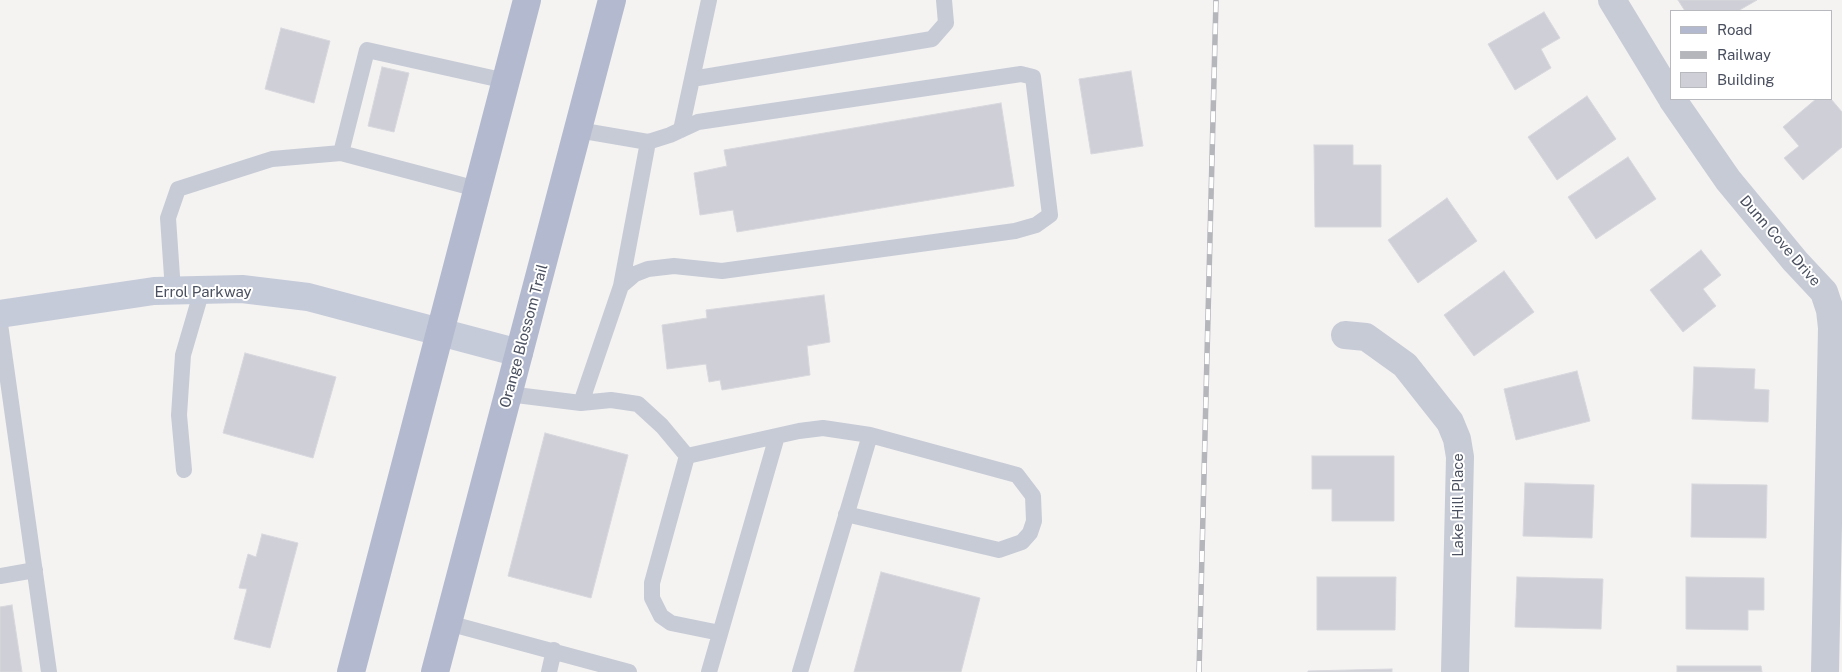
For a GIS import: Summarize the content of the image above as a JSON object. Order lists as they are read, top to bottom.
{
  "streets": {
    "main road": ["Orange Blossom Trail"],
    "street": ["Dunn Cove Drive", "Errol Parkway", "Lake Hill Place"]
  },
  "crossings": [
    ["Errol Parkway", "Orange Blossom Trail"]
  ],
  "legend": ["Road", "Railway", "Building"]
}
